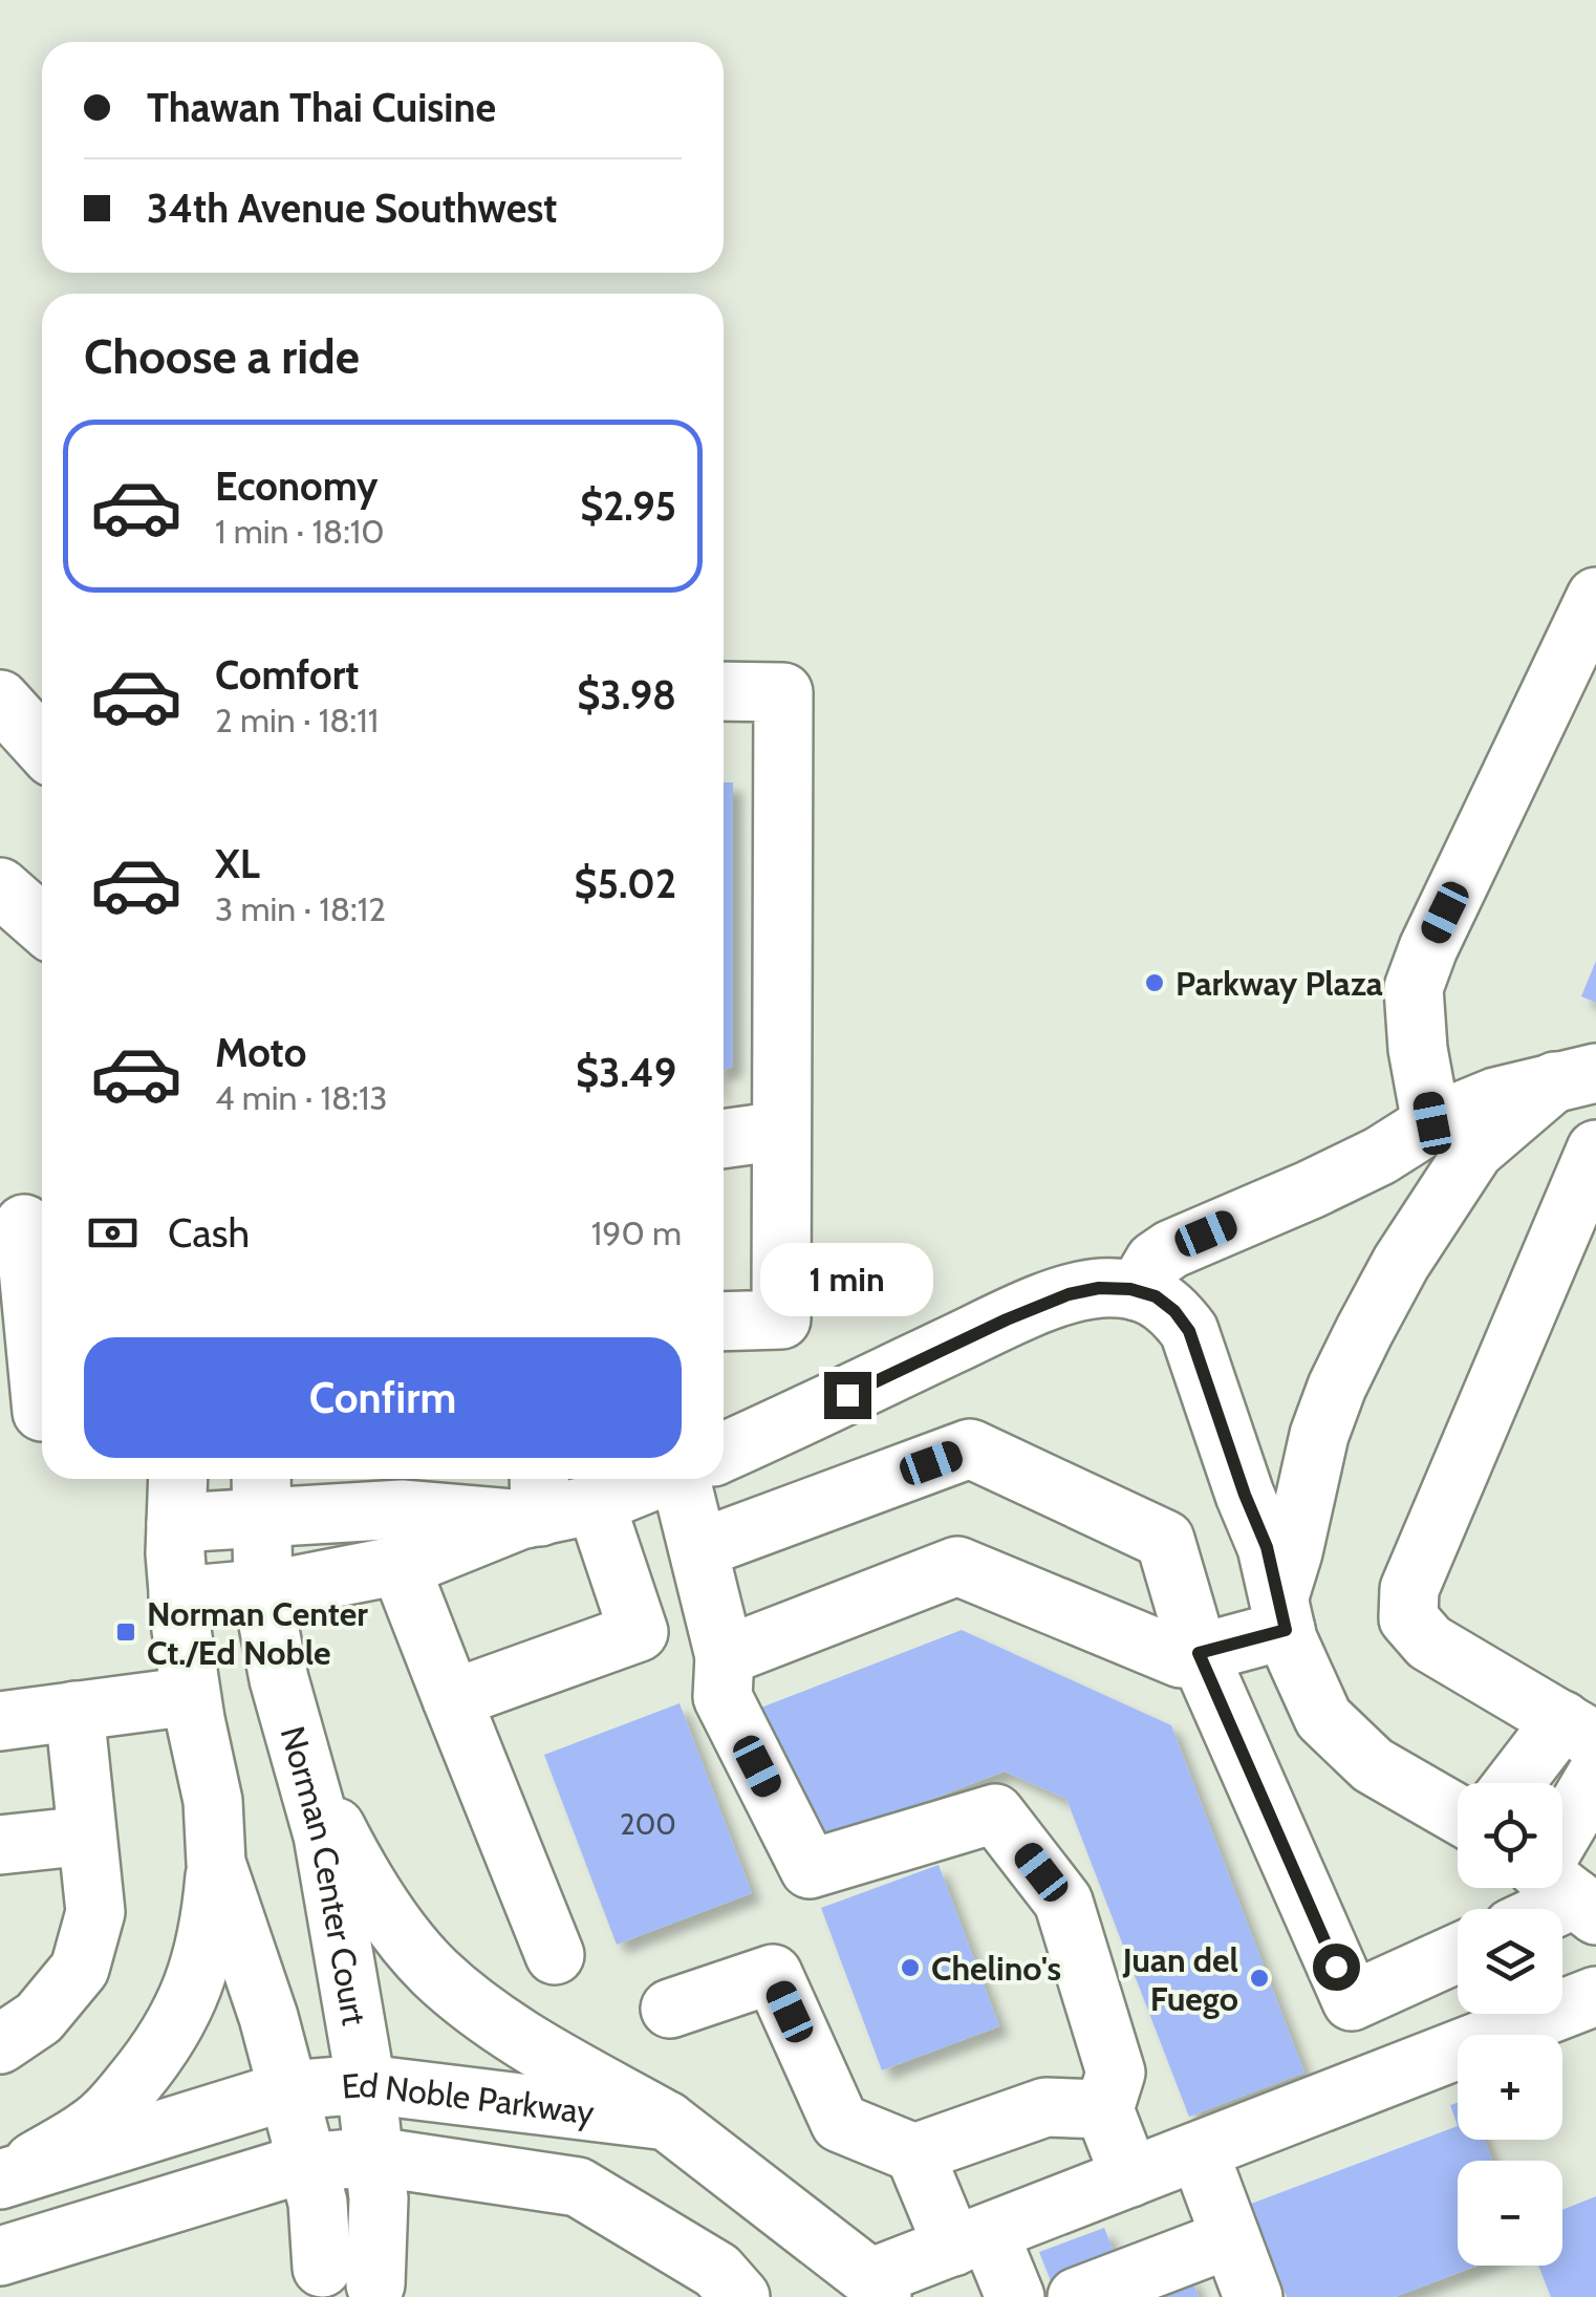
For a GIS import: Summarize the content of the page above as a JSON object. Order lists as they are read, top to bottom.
{
  "streets": {
    "street": ["Norman Center Court", "Ed Noble Parkway"]
  },
  "crossings": [
    ["Norman Center Court", "Ed Noble Parkway"]
  ],
  "places": {
    "other": ["Parkway Plaza", "Chelino's", "Juan del Fuego"],
    "transit": ["Norman Center Ct./Ed Noble"]
  },
  "house_numbers": ["200"],
  "page": {
    "banner": ["Thawan Thai Cuisine", "34th Avenue Southwest"],
    "heading": "Choose a ride",
    "list": [
      {
        "name": "Economy",
        "note": "1 min · 18:10",
        "value": "$2.95"
      },
      {
        "name": "Comfort",
        "note": "2 min · 18:11",
        "value": "$3.98"
      },
      {
        "name": "XL",
        "note": "3 min · 18:12",
        "value": "$5.02"
      },
      {
        "name": "Moto",
        "note": "4 min · 18:13",
        "value": "$3.49"
      }
    ],
    "pay": ["Cash", "190 m"],
    "bubble": "1 min",
    "buttons": "Confirm",
    "map_buttons": ["+", "−"]
  }
}
